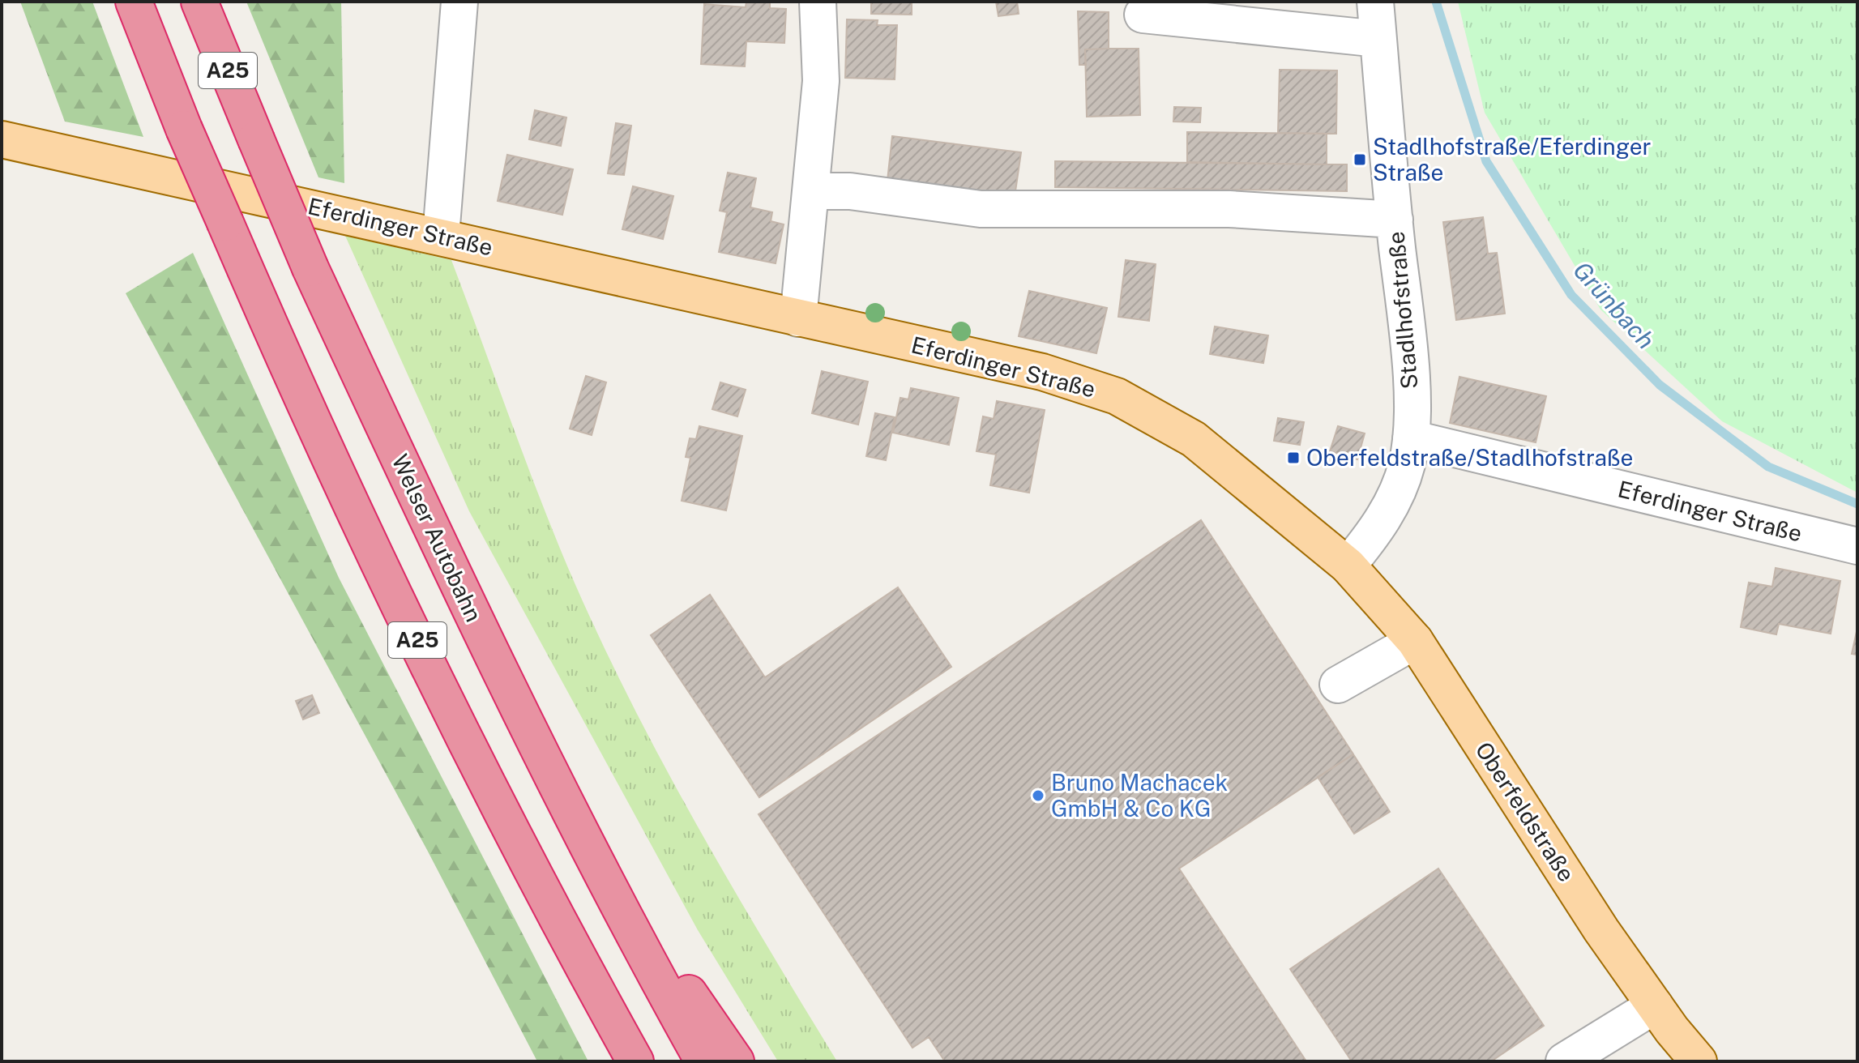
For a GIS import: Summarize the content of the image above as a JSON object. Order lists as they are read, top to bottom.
{
  "streets": {
    "highway": ["A25", "Welser Autobahn"],
    "main road": ["Eferdinger Straße", "Oberfeldstraße"],
    "street": ["Stadlhofstraße"]
  },
  "crossings": [
    ["Eferdinger Straße", "Stadlhofstraße"],
    ["Eferdinger Straße", "Oberfeldstraße"],
    ["Stadlhofstraße", "Oberfeldstraße"]
  ],
  "water": ["Grünbach"],
  "places": {
    "transit": ["Stadlhofstraße/Eferdinger Straße", "Oberfeldstraße/Stadlhofstraße"],
    "other": ["Bruno Machacek GmbH & Co KG"]
  }
}
